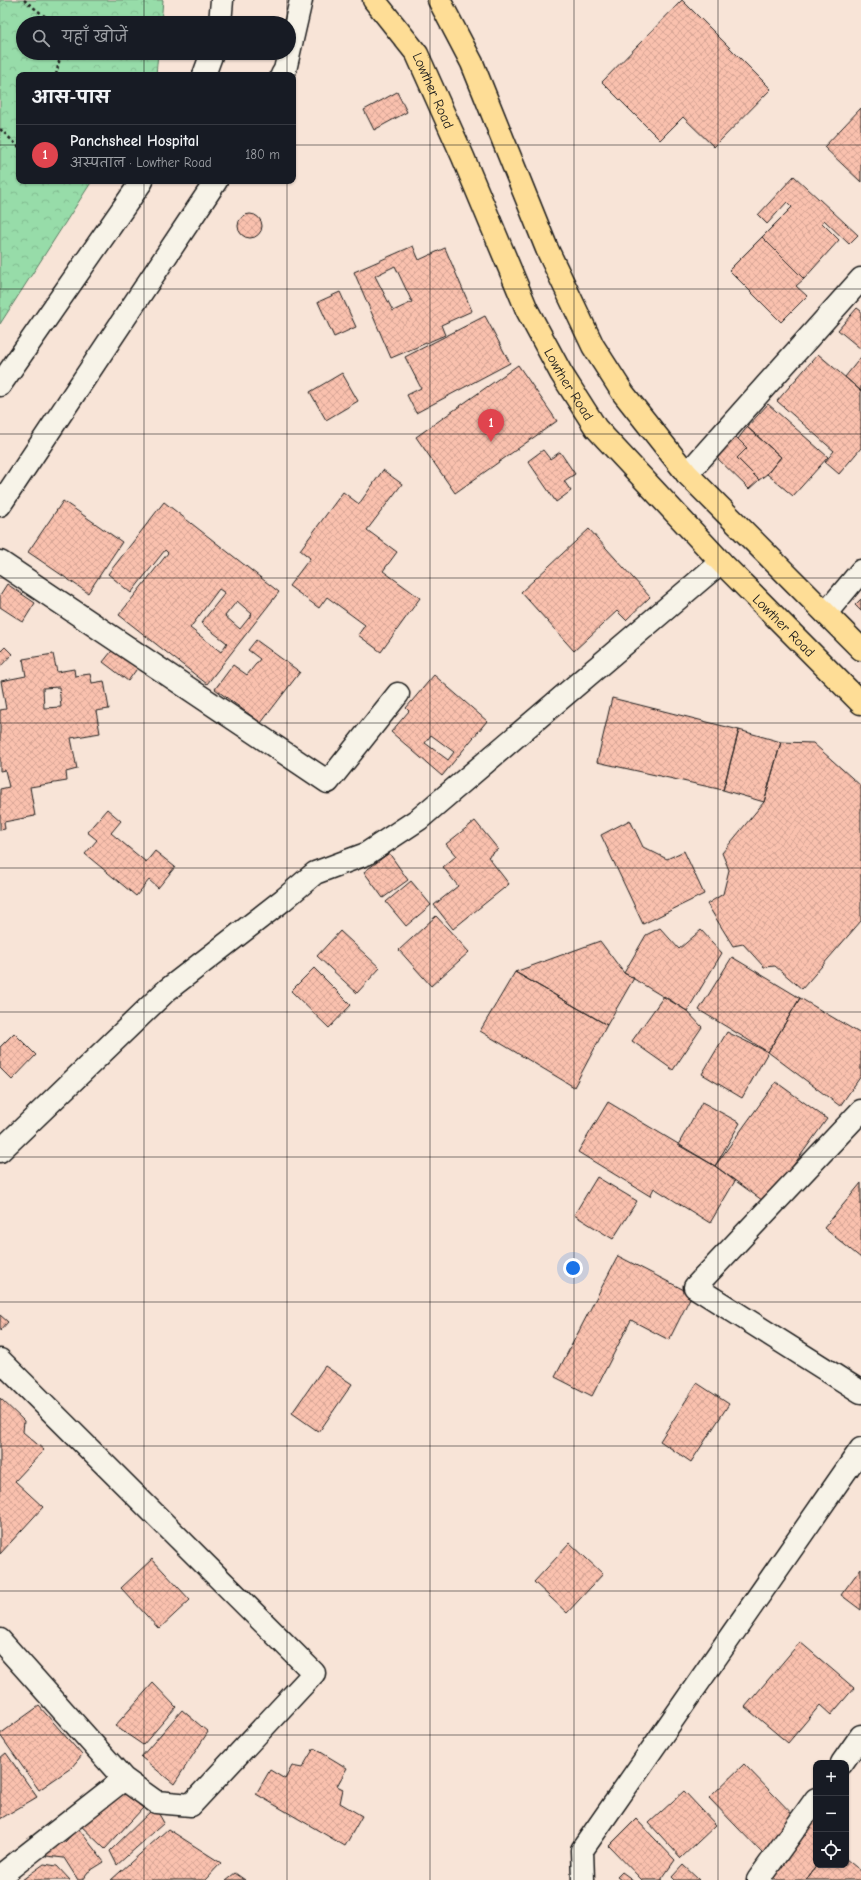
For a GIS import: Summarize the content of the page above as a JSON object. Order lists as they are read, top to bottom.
{
  "streets": {
    "main road": ["Lowther Road"]
  },
  "page": {
    "search": "यहाँ खोजें",
    "heading": "आस-पास",
    "list": [
      {
        "mark": "1",
        "name": "Panchsheel Hospital",
        "note": "अस्पताल · Lowther Road",
        "value": "180 m"
      }
    ],
    "pins": "1",
    "map_buttons": ["+", "−"]
  }
}
